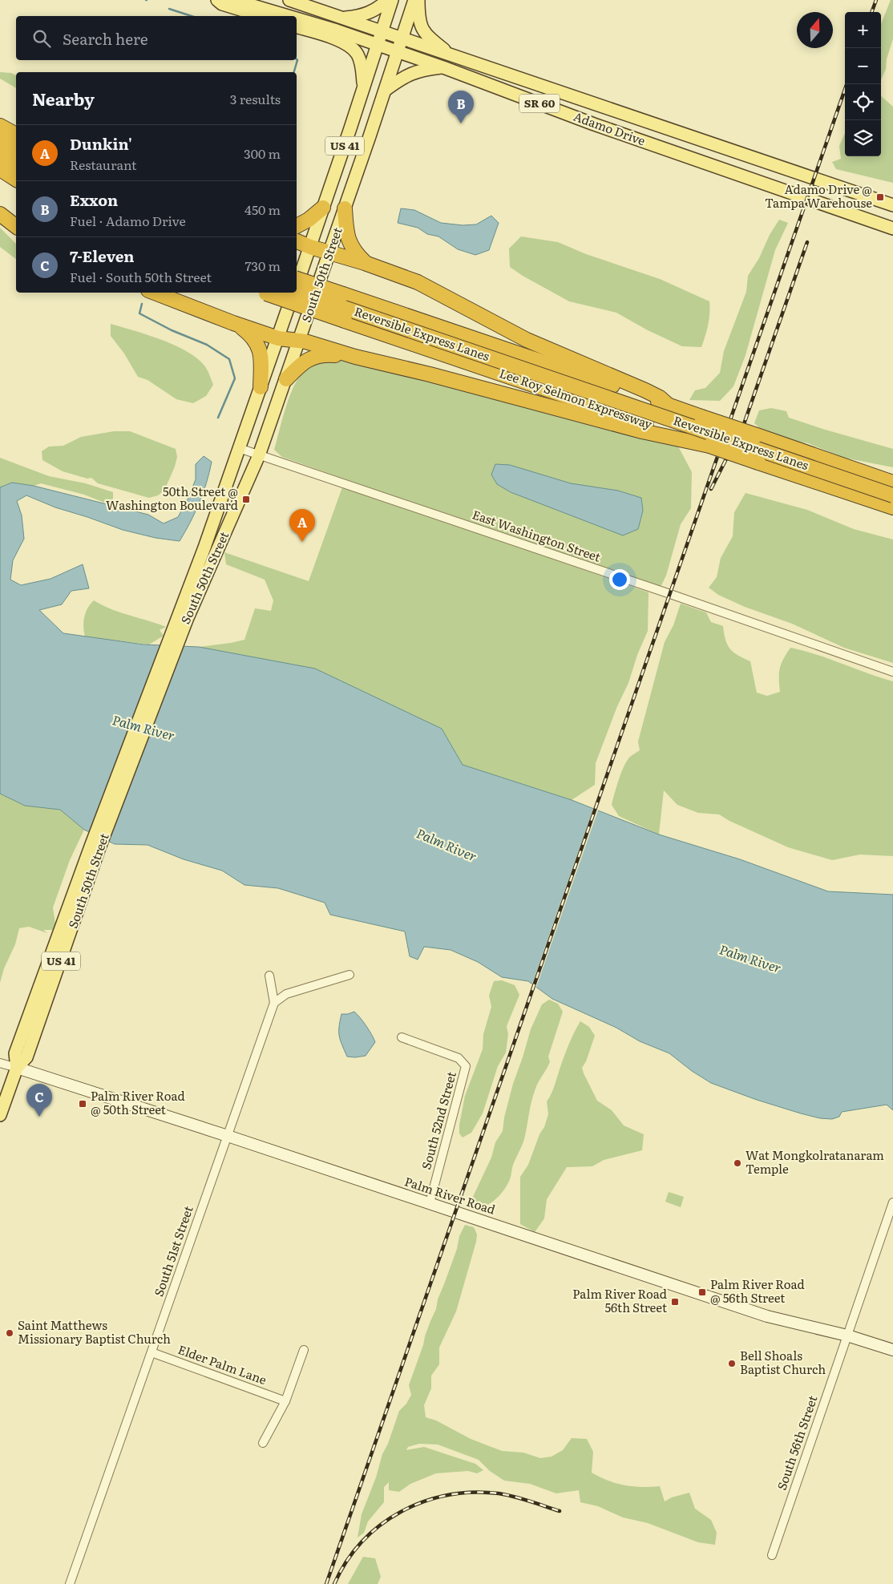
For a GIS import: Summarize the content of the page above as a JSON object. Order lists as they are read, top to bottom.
{
  "streets": {
    "highway": ["Reversible Express Lanes", "Lee Roy Selmon Expressway"],
    "main road": [
      "SR 60",
      "Adamo Drive",
      "US 41",
      "South 50th Street"
    ],
    "street": [
      "East Washington Street",
      "South 52nd Street",
      "Palm River Road",
      "South 51st Street",
      "Elder Palm Lane",
      "South 56th Street"
    ]
  },
  "crossings": [
    ["Adamo Drive", "US 41"],
    ["Adamo Drive", "South 50th Street"],
    ["US 41", "South 50th Street"],
    ["South 50th Street", "East Washington Street"],
    ["South 50th Street", "Palm River Road"],
    ["South 52nd Street", "Palm River Road"],
    ["Palm River Road", "South 51st Street"],
    ["Palm River Road", "South 56th Street"],
    ["South 51st Street", "Elder Palm Lane"]
  ],
  "water": ["Palm River"],
  "places": {
    "transit": [
      "Adamo Drive @ Tampa Warehouse",
      "50th Street @ Washington Boulevard",
      "Palm River Road @ 50th Street",
      "Palm River Road @ 56th Street",
      "Palm River Road 56th Street"
    ],
    "other": ["Wat Mongkolratanaram Temple", "Saint Matthews Missionary Baptist Church", "Bell Shoals Baptist Church"]
  },
  "north": "top",
  "page": {
    "map_buttons": ["+", "−"],
    "search": "Search here",
    "heading": ["Nearby", "3 results"],
    "pins": ["B", "A", "C"],
    "list": [
      {
        "mark": "A",
        "name": "Dunkin'",
        "note": "Restaurant",
        "value": "300 m"
      },
      {
        "mark": "B",
        "name": "Exxon",
        "note": "Fuel · Adamo Drive",
        "value": "450 m"
      },
      {
        "mark": "C",
        "name": "7-Eleven",
        "note": "Fuel · South 50th Street",
        "value": "730 m"
      }
    ]
  }
}
